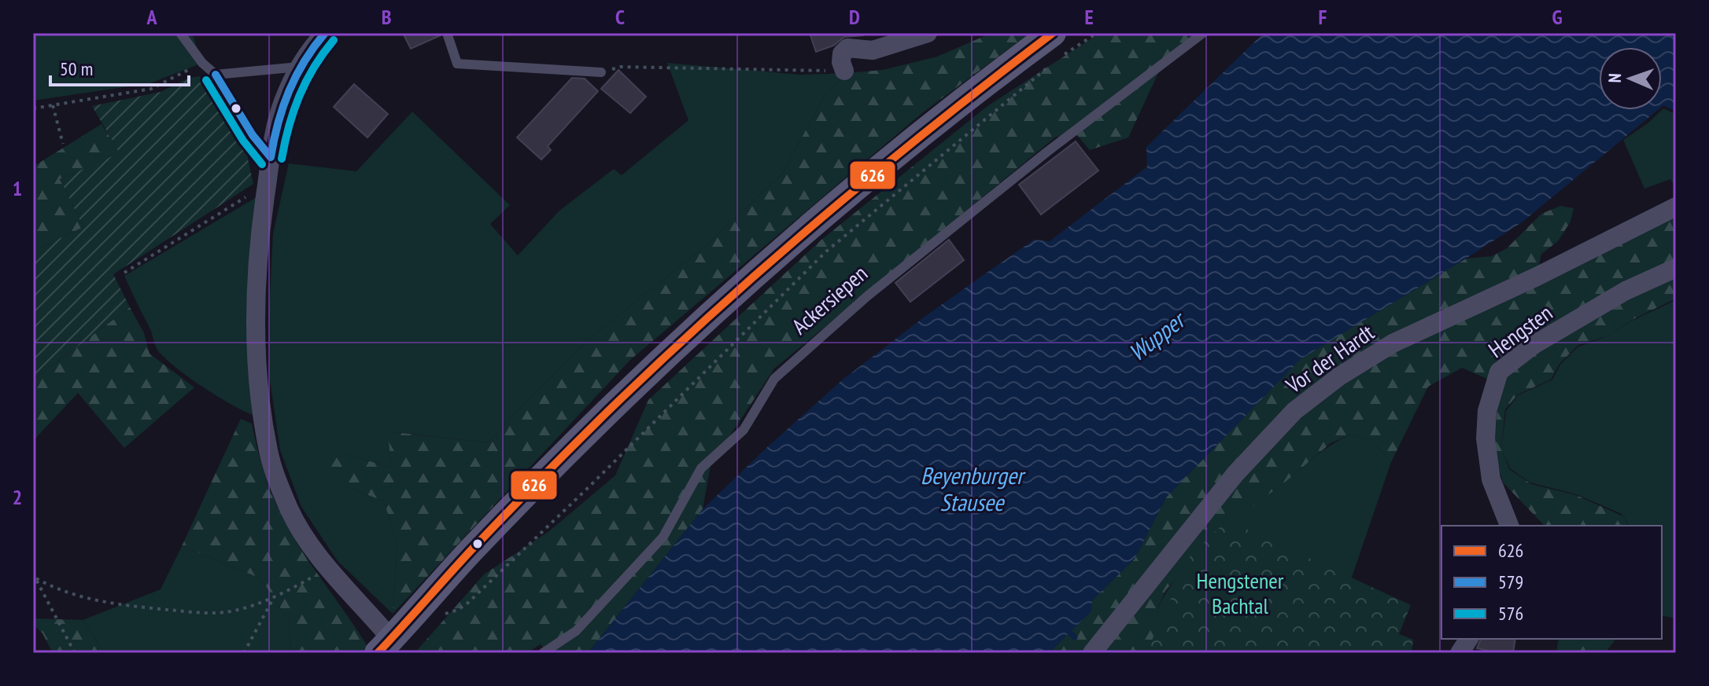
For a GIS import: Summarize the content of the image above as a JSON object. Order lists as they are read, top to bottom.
{
  "streets": {
    "street": ["Hengsten", "Vor der Hardt"],
    "lane": ["Ackersiepen"]
  },
  "water": ["Wupper", "Beyenburger Stausee"],
  "parks": ["Hengstener Bachtal"],
  "lines": ["transit line 626", "transit line 579", "transit line 576"],
  "legend": ["626", "579", "576"],
  "scale_bar": "50 m",
  "north": "left",
  "grid": {
    "columns": [
      "A",
      "B",
      "C",
      "D",
      "E",
      "F",
      "G"
    ],
    "rows": ["1", "2"]
  }
}
